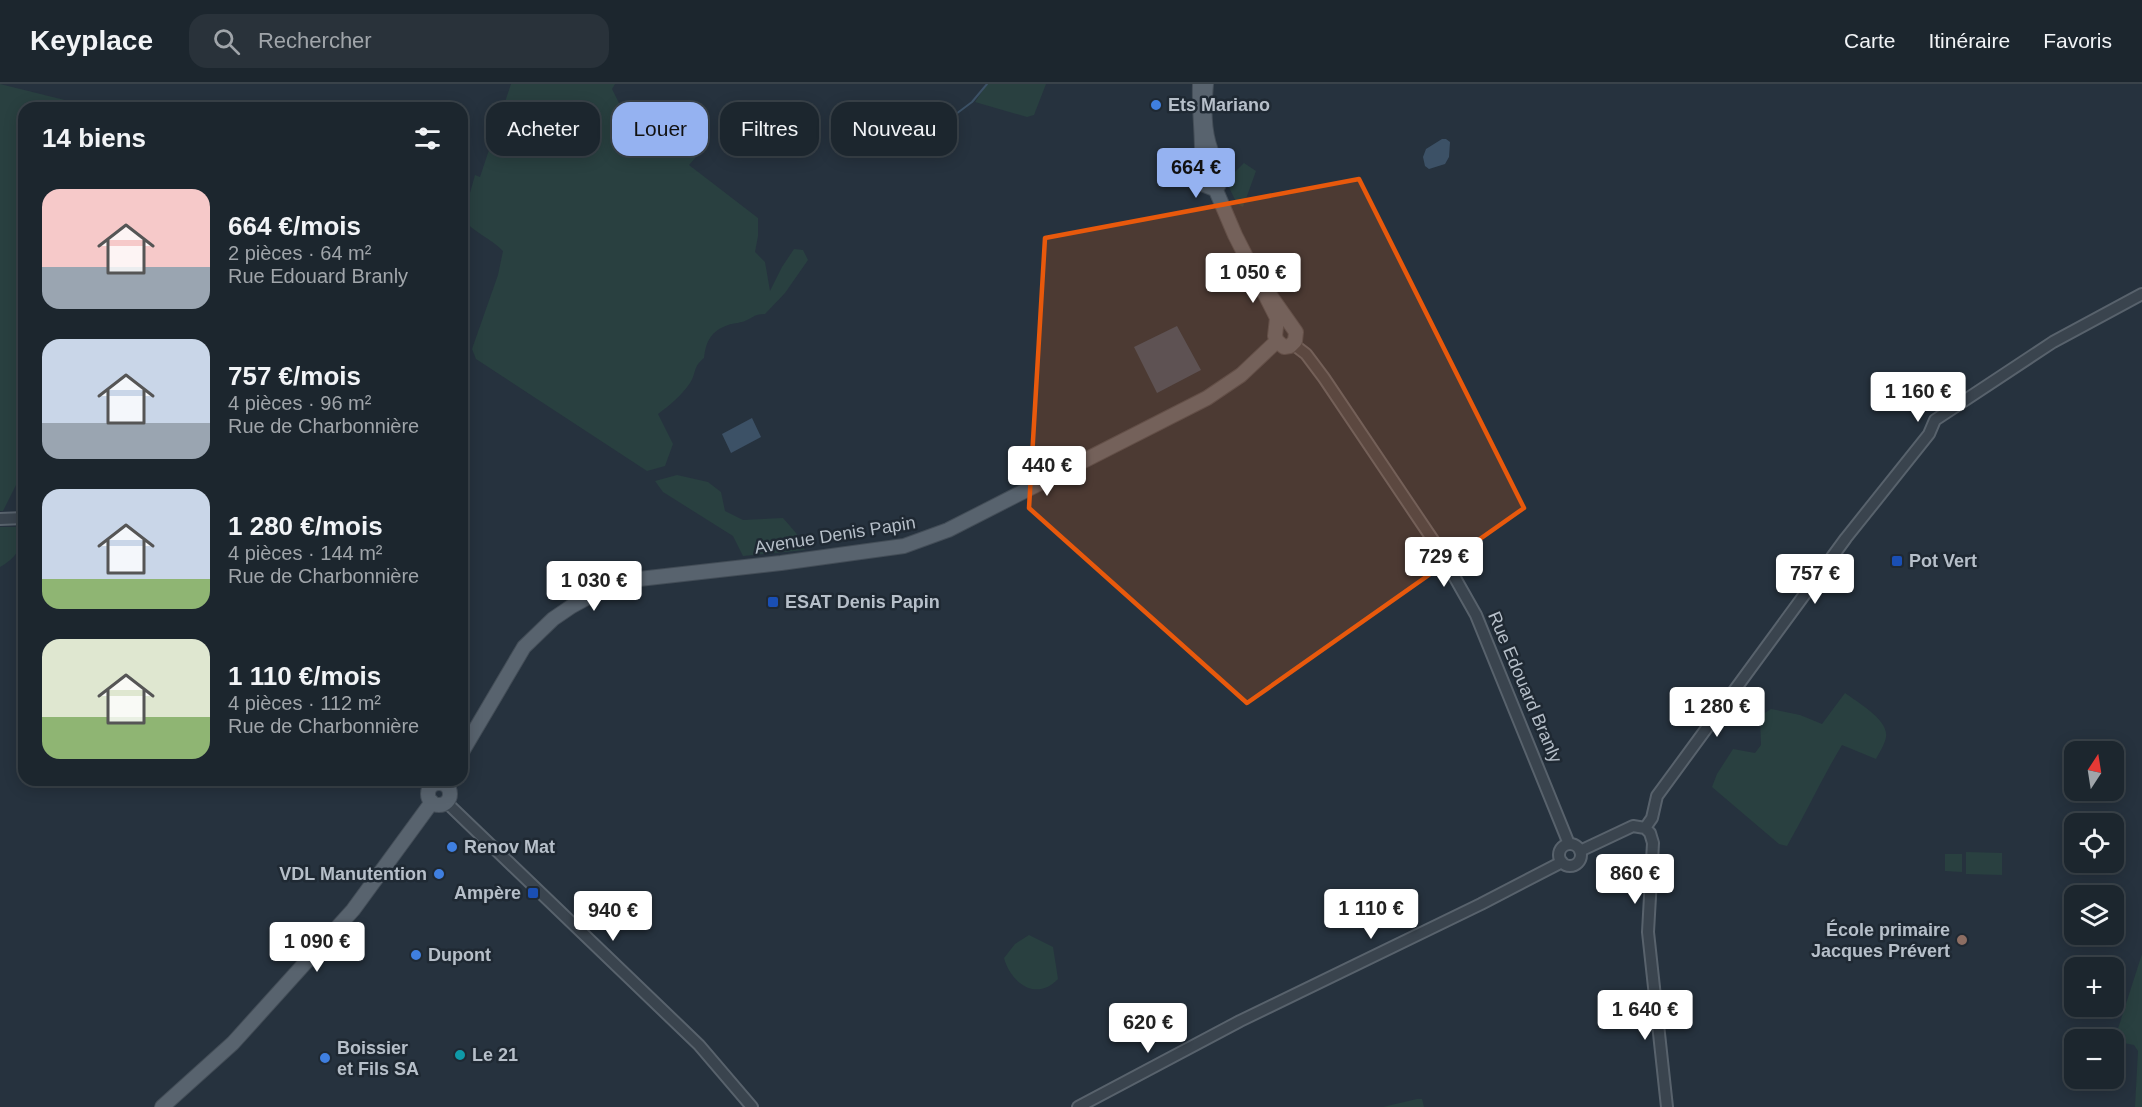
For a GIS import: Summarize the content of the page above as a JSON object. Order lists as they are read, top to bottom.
{
  "streets": {
    "main road": ["Avenue Denis Papin"],
    "street": ["Rue Edouard Branly"]
  },
  "crossings": [
    ["Avenue Denis Papin", "Rue Edouard Branly"]
  ],
  "places": {
    "other": [
      "Ets Mariano",
      "Renov Mat",
      "VDL Manutention",
      "École primaire Jacques Prévert",
      "Dupont",
      "Le 21",
      "Boissier et Fils SA"
    ],
    "transit": ["Pot Vert", "ESAT Denis Papin", "Ampère"]
  },
  "north": "top",
  "page": {
    "header": "Keyplace",
    "search": "Rechercher",
    "nav": ["Carte", "Itinéraire", "Favoris"],
    "chip": [
      "Acheter",
      "Louer",
      "Filtres",
      "Nouveau"
    ],
    "heading": "14 biens",
    "price": [
      "664 €",
      "1 050 €",
      "1 160 €",
      "440 €",
      "729 €",
      "757 €",
      "1 030 €",
      "1 280 €",
      "860 €",
      "1 110 €",
      "940 €",
      "1 090 €",
      "1 640 €",
      "620 €"
    ],
    "list": [
      {
        "name": "664 €/mois",
        "note": "2 pièces · 64 m² · Rue Edouard Branly"
      },
      {
        "name": "757 €/mois",
        "note": "4 pièces · 96 m² · Rue de Charbonnière"
      },
      {
        "name": "1 280 €/mois",
        "note": "4 pièces · 144 m² · Rue de Charbonnière"
      },
      {
        "name": "1 110 €/mois",
        "note": "4 pièces · 112 m² · Rue de Charbonnière"
      }
    ],
    "map_buttons": ["+", "−"]
  }
}
